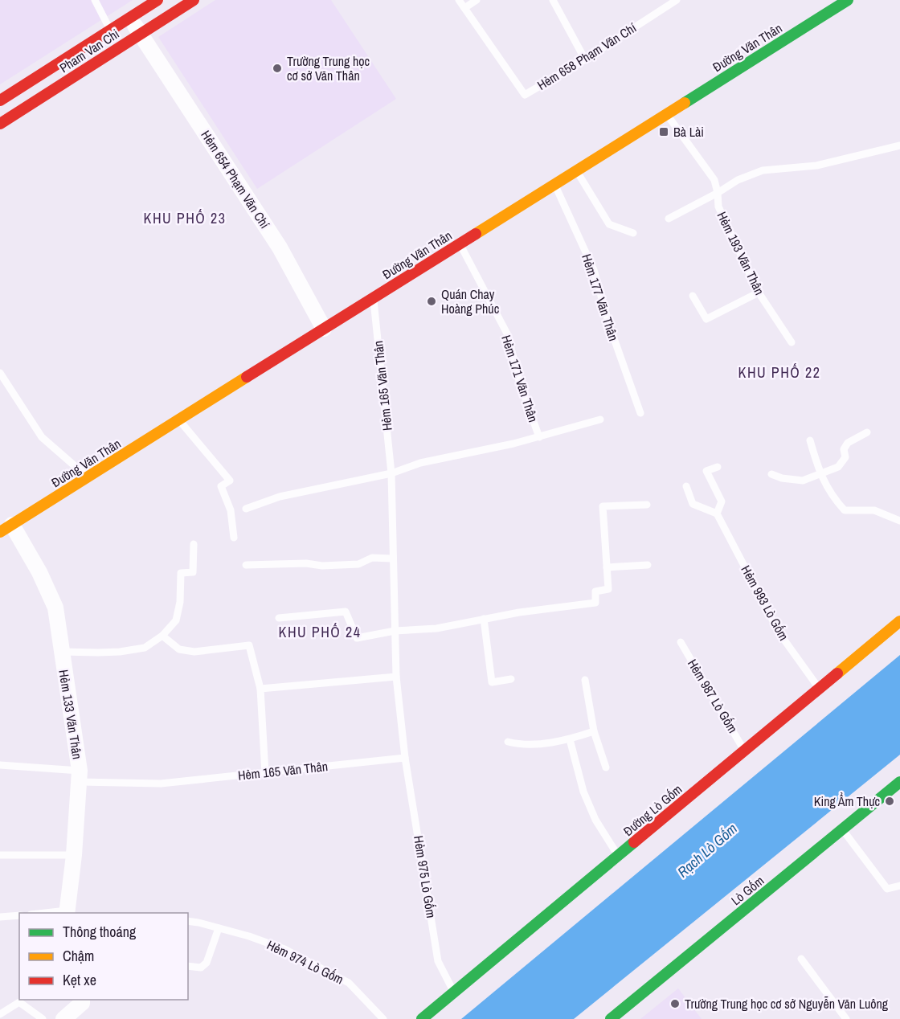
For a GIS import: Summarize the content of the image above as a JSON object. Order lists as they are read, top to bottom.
{
  "streets": {
    "street": [
      "Đường Văn Thân",
      "Pham Van Chi",
      "Hẻm 654 Phạm Văn Chí",
      "Hẻm 133 Văn Thân",
      "Đường Lò Gốm",
      "Lò Gốm"
    ],
    "lane": [
      "Hẻm 658 Phạm Văn Chí",
      "Hẻm 193 Văn Thân",
      "Hẻm 177 Văn Thân",
      "Hẻm 171 Văn Thân",
      "Hẻm 165 Văn Thân",
      "Hẻm 993 Lò Gốm",
      "Hẻm 987 Lò Gốm",
      "Hẻm 975 Lò Gốm",
      "Hẻm 974 Lò Gốm"
    ]
  },
  "crossings": [
    ["Đường Văn Thân", "Hẻm 654 Phạm Văn Chí"],
    ["Đường Văn Thân", "Hẻm 193 Văn Thân"],
    ["Đường Văn Thân", "Hẻm 177 Văn Thân"],
    ["Đường Văn Thân", "Hẻm 171 Văn Thân"],
    ["Đường Văn Thân", "Hẻm 165 Văn Thân"],
    ["Đường Văn Thân", "Hẻm 133 Văn Thân"],
    ["Pham Van Chi", "Hẻm 654 Phạm Văn Chí"],
    ["Hẻm 171 Văn Thân", "Hẻm 165 Văn Thân"],
    ["Hẻm 165 Văn Thân", "Hẻm 133 Văn Thân"],
    ["Hẻm 165 Văn Thân", "Hẻm 975 Lò Gốm"],
    ["Hẻm 993 Lò Gốm", "Đường Lò Gốm"],
    ["Hẻm 987 Lò Gốm", "Đường Lò Gốm"],
    ["Đường Lò Gốm", "Hẻm 975 Lò Gốm"]
  ],
  "districts": ["KHU PHỐ 23", "KHU PHỐ 22", "KHU PHỐ 24"],
  "water": ["Rạch Lò Gốm"],
  "places": {
    "other": [
      "Trường Trung học cơ sở Văn Thân",
      "Quán Chay Hoàng Phúc",
      "King Ẩm Thực",
      "Trường Trung học cơ sở Nguyễn Văn Luông"
    ],
    "transit": ["Bà Lài"]
  },
  "legend": ["Thông thoáng", "Chậm", "Kẹt xe"]
}
